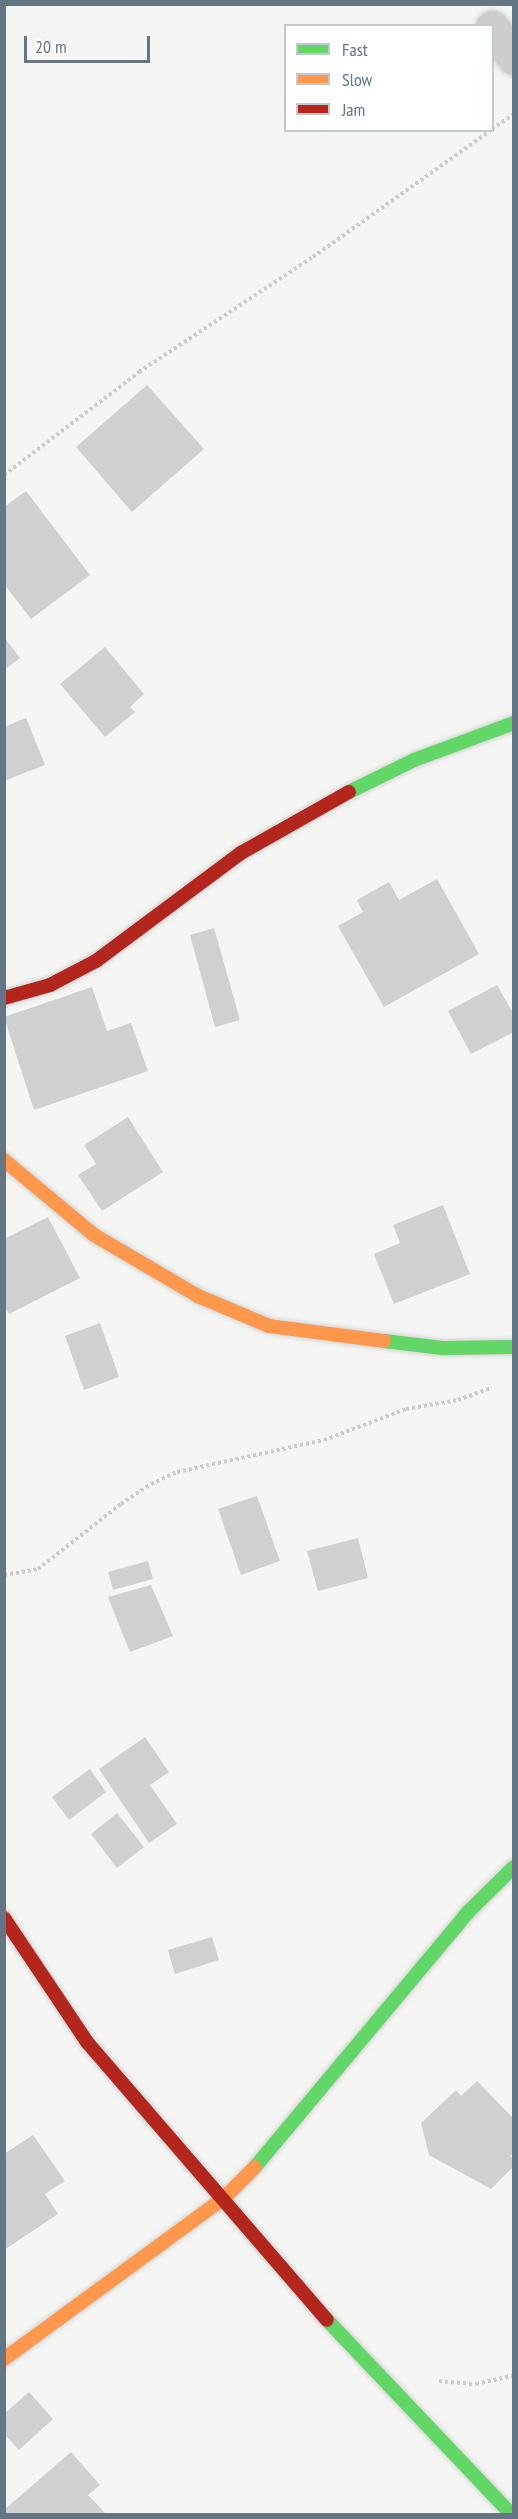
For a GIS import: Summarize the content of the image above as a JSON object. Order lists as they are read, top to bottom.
{
  "legend": ["Fast", "Slow", "Jam"],
  "scale_bar": "20 m"
}
